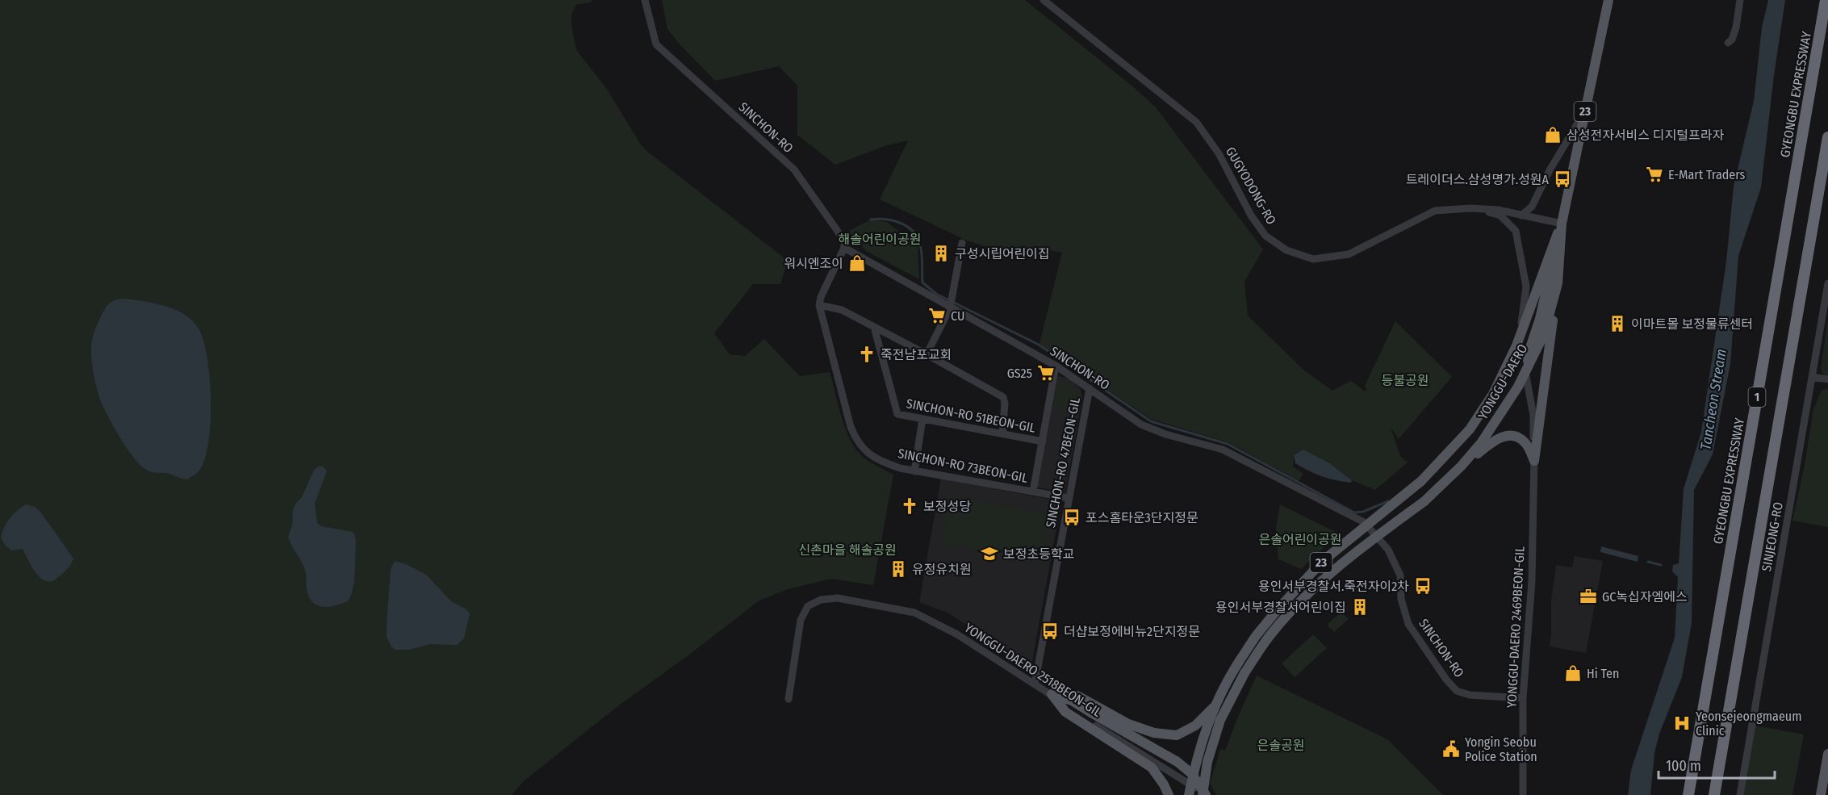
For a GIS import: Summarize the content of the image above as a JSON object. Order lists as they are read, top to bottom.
{
  "streets": {
    "highway": ["GYEONGBU EXPRESSWAY", "1"],
    "main road": ["23", "YONGGU-DAERO"],
    "street": [
      "SINCHON-RO",
      "GUGYODONG-RO",
      "SINCHON-RO 51BEON-GIL",
      "SINCHON-RO 47BEON-GIL",
      "SINCHON-RO 73BEON-GIL",
      "SINJEONG-RO",
      "YONGGU-DAERO 2469BEON-GIL",
      "YONGGU-DAERO 2518BEON-GIL"
    ]
  },
  "crossings": [
    ["23", "YONGGU-DAERO"],
    ["23", "YONGGU-DAERO 2518BEON-GIL"],
    ["SINCHON-RO", "SINCHON-RO 51BEON-GIL"],
    ["SINCHON-RO", "SINCHON-RO 47BEON-GIL"],
    ["SINCHON-RO", "YONGGU-DAERO 2469BEON-GIL"],
    ["GUGYODONG-RO", "YONGGU-DAERO"],
    ["YONGGU-DAERO", "YONGGU-DAERO 2469BEON-GIL"],
    ["SINCHON-RO 51BEON-GIL", "SINCHON-RO 73BEON-GIL"],
    ["SINCHON-RO 47BEON-GIL", "SINCHON-RO 73BEON-GIL"],
    ["SINCHON-RO 47BEON-GIL", "YONGGU-DAERO 2518BEON-GIL"]
  ],
  "water": ["Tancheon Stream"],
  "parks": [
    "해솔어린이공원",
    "등불공원",
    "은솔어린이공원",
    "신촌마을 해솔공원",
    "은솔공원"
  ],
  "places": {
    "shop": ["삼성전자서비스 디지털프라자", "워시엔조이", "Hi Ten"],
    "supermarket": ["E-Mart Traders", "CU", "GS25"],
    "bus stop": [
      "트레이더스.삼성명가.성원A",
      "포스홈타운3단지정문",
      "용인서부경찰서.죽전자이2차",
      "더샵보정에비뉴2단지정문"
    ],
    "building": [
      "구성시립어린이집",
      "이마트몰 보정물류센터",
      "유정유치원",
      "용인서부경찰서어린이집"
    ],
    "church": ["죽전남포교회", "보정성당"],
    "school or university": ["보정초등학교"],
    "office": ["GC녹십자엠에스"],
    "hospital": ["Yeonsejeongmaeum Clinic"],
    "public building": ["Yongin Seobu Police Station"]
  },
  "scale_bar": "100 m"
}
